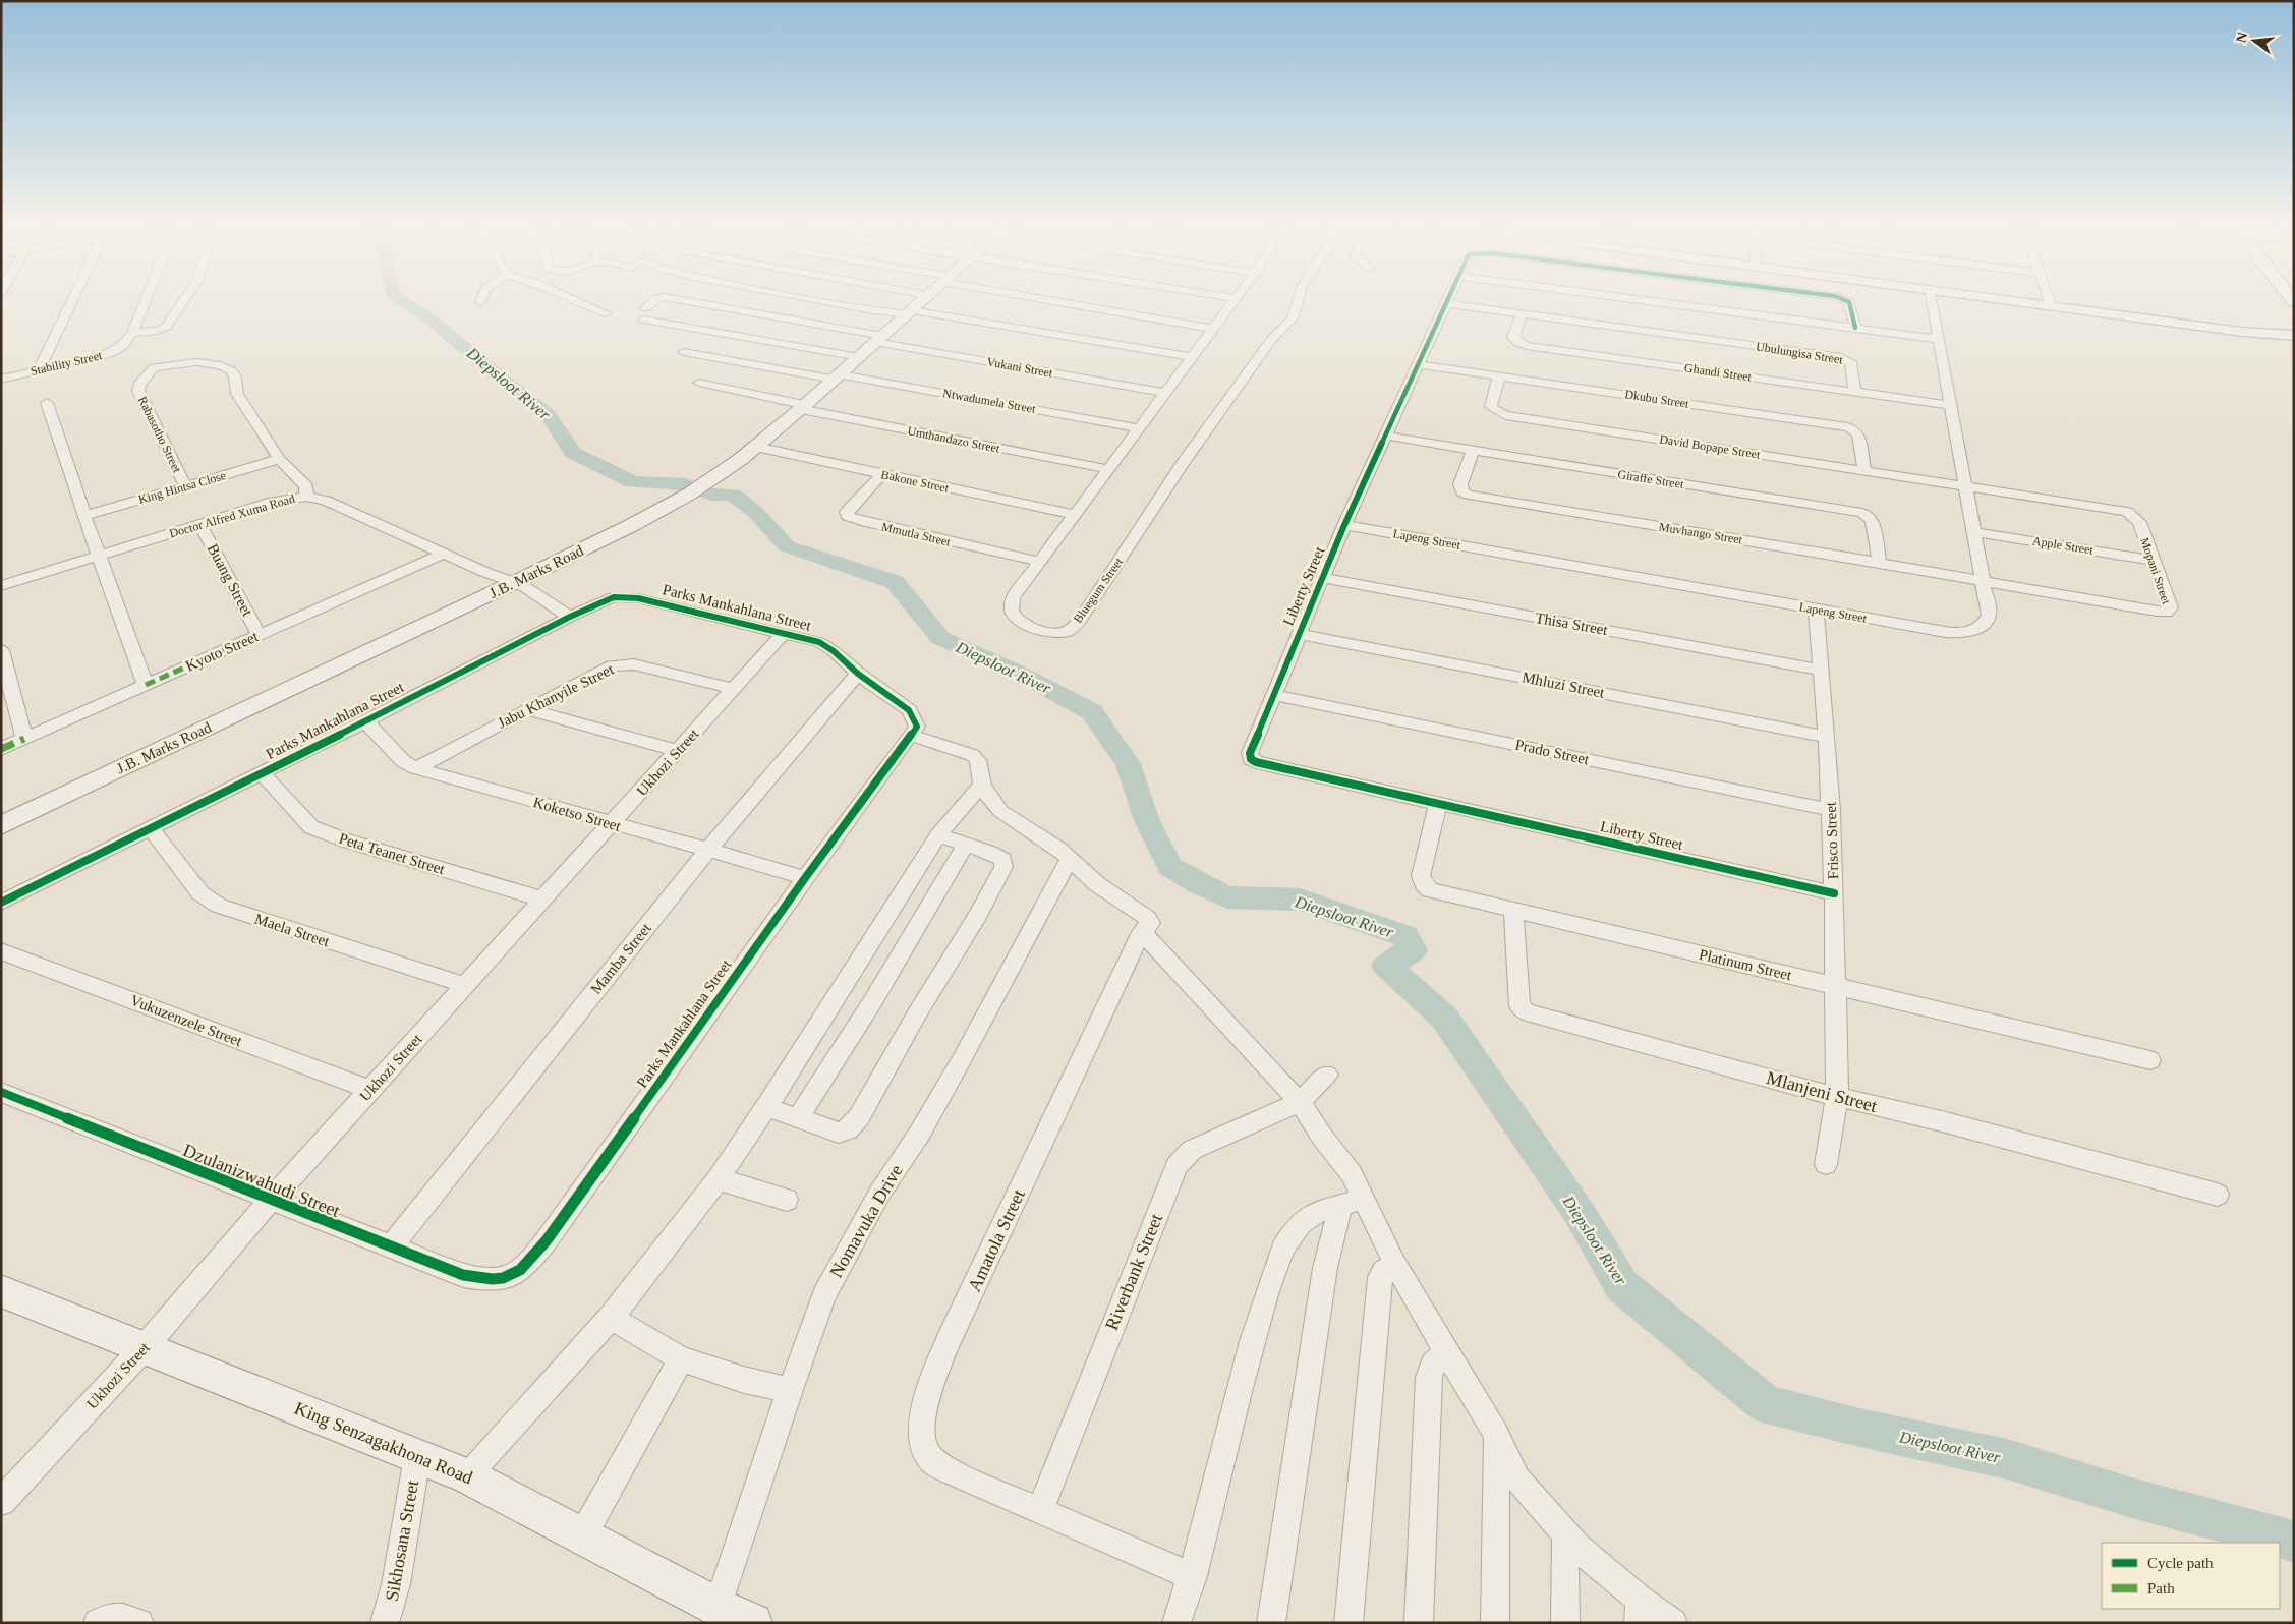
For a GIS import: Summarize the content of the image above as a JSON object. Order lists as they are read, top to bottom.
{
  "streets": {
    "street": [
      "Ubulungisa Street",
      "Stability Street",
      "Vukani Street",
      "Ghandi Street",
      "Dkubu Street",
      "Ntwadumela Street",
      "Rabasotho Street",
      "Umthandazo Street",
      "David Bopape Street",
      "Giraffe Street",
      "Bakone Street",
      "King Hintsa Close",
      "Doctor Alfred Xuma Road",
      "Muvhango Street",
      "Mmutla Street",
      "Lapeng Street",
      "Apple Street",
      "Mopani Street",
      "J.B. Marks Road",
      "Buang Street",
      "Liberty Street",
      "Bluegum Street",
      "Parks Mankahlana Street",
      "Thisa Street",
      "Kyoto Street",
      "Mhluzi Street",
      "Jabu Khanyile Street",
      "Prado Street",
      "Ukhozi Street",
      "Koketso Street",
      "Frisco Street",
      "Peta Teanet Street",
      "Maela Street",
      "Mamba Street",
      "Platinum Street",
      "Vukuzenzele Street",
      "Mlanjeni Street",
      "Dzulanizwahudi Street",
      "Nomavuka Drive",
      "Amatola Street",
      "Riverbank Street",
      "King Senzagakhona Road",
      "Sikhosana Street"
    ]
  },
  "crossings": [
    ["Ubulungisa Street", "Ghandi Street"],
    ["Ubulungisa Street", "Liberty Street"],
    ["Vukani Street", "J.B. Marks Road"],
    ["Vukani Street", "Bluegum Street"],
    ["Ghandi Street", "Lapeng Street"],
    ["Dkubu Street", "David Bopape Street"],
    ["Dkubu Street", "Liberty Street"],
    ["Ntwadumela Street", "J.B. Marks Road"],
    ["Ntwadumela Street", "Bluegum Street"],
    ["Rabasotho Street", "King Hintsa Close"],
    ["Umthandazo Street", "J.B. Marks Road"],
    ["Umthandazo Street", "Bluegum Street"],
    ["David Bopape Street", "Lapeng Street"],
    ["David Bopape Street", "Mopani Street"],
    ["Giraffe Street", "Muvhango Street"],
    ["Giraffe Street", "Liberty Street"],
    ["Bakone Street", "Mmutla Street"],
    ["Bakone Street", "J.B. Marks Road"],
    ["Bakone Street", "Bluegum Street"],
    ["Doctor Alfred Xuma Road", "J.B. Marks Road"],
    ["Doctor Alfred Xuma Road", "Buang Street"],
    ["Doctor Alfred Xuma Road", "Parks Mankahlana Street"],
    ["Doctor Alfred Xuma Road", "Kyoto Street"],
    ["Muvhango Street", "Lapeng Street"],
    ["Muvhango Street", "Mopani Street"],
    ["Mmutla Street", "Bluegum Street"],
    ["Lapeng Street", "Apple Street"],
    ["Lapeng Street", "Mopani Street"],
    ["Lapeng Street", "Liberty Street"],
    ["Lapeng Street", "Frisco Street"],
    ["Apple Street", "Mopani Street"],
    ["Buang Street", "Kyoto Street"],
    ["Liberty Street", "Thisa Street"],
    ["Liberty Street", "Mhluzi Street"],
    ["Liberty Street", "Prado Street"],
    ["Liberty Street", "Frisco Street"],
    ["Liberty Street", "Platinum Street"],
    ["Parks Mankahlana Street", "Ukhozi Street"],
    ["Parks Mankahlana Street", "Koketso Street"],
    ["Parks Mankahlana Street", "Peta Teanet Street"],
    ["Parks Mankahlana Street", "Maela Street"],
    ["Parks Mankahlana Street", "Mamba Street"],
    ["Parks Mankahlana Street", "Dzulanizwahudi Street"],
    ["Thisa Street", "Frisco Street"],
    ["Mhluzi Street", "Frisco Street"],
    ["Jabu Khanyile Street", "Ukhozi Street"],
    ["Jabu Khanyile Street", "Koketso Street"],
    ["Prado Street", "Frisco Street"],
    ["Ukhozi Street", "Koketso Street"],
    ["Ukhozi Street", "Peta Teanet Street"],
    ["Ukhozi Street", "Maela Street"],
    ["Ukhozi Street", "Vukuzenzele Street"],
    ["Ukhozi Street", "Dzulanizwahudi Street"],
    ["Ukhozi Street", "King Senzagakhona Road"],
    ["Koketso Street", "Mamba Street"],
    ["Frisco Street", "Platinum Street"],
    ["Frisco Street", "Mlanjeni Street"],
    ["Mamba Street", "Dzulanizwahudi Street"],
    ["Platinum Street", "Mlanjeni Street"],
    ["Nomavuka Drive", "King Senzagakhona Road"],
    ["Amatola Street", "Riverbank Street"],
    ["King Senzagakhona Road", "Sikhosana Street"]
  ],
  "water": ["Diepsloot River"],
  "legend": ["Cycle path", "Path"],
  "north": "left"
}
